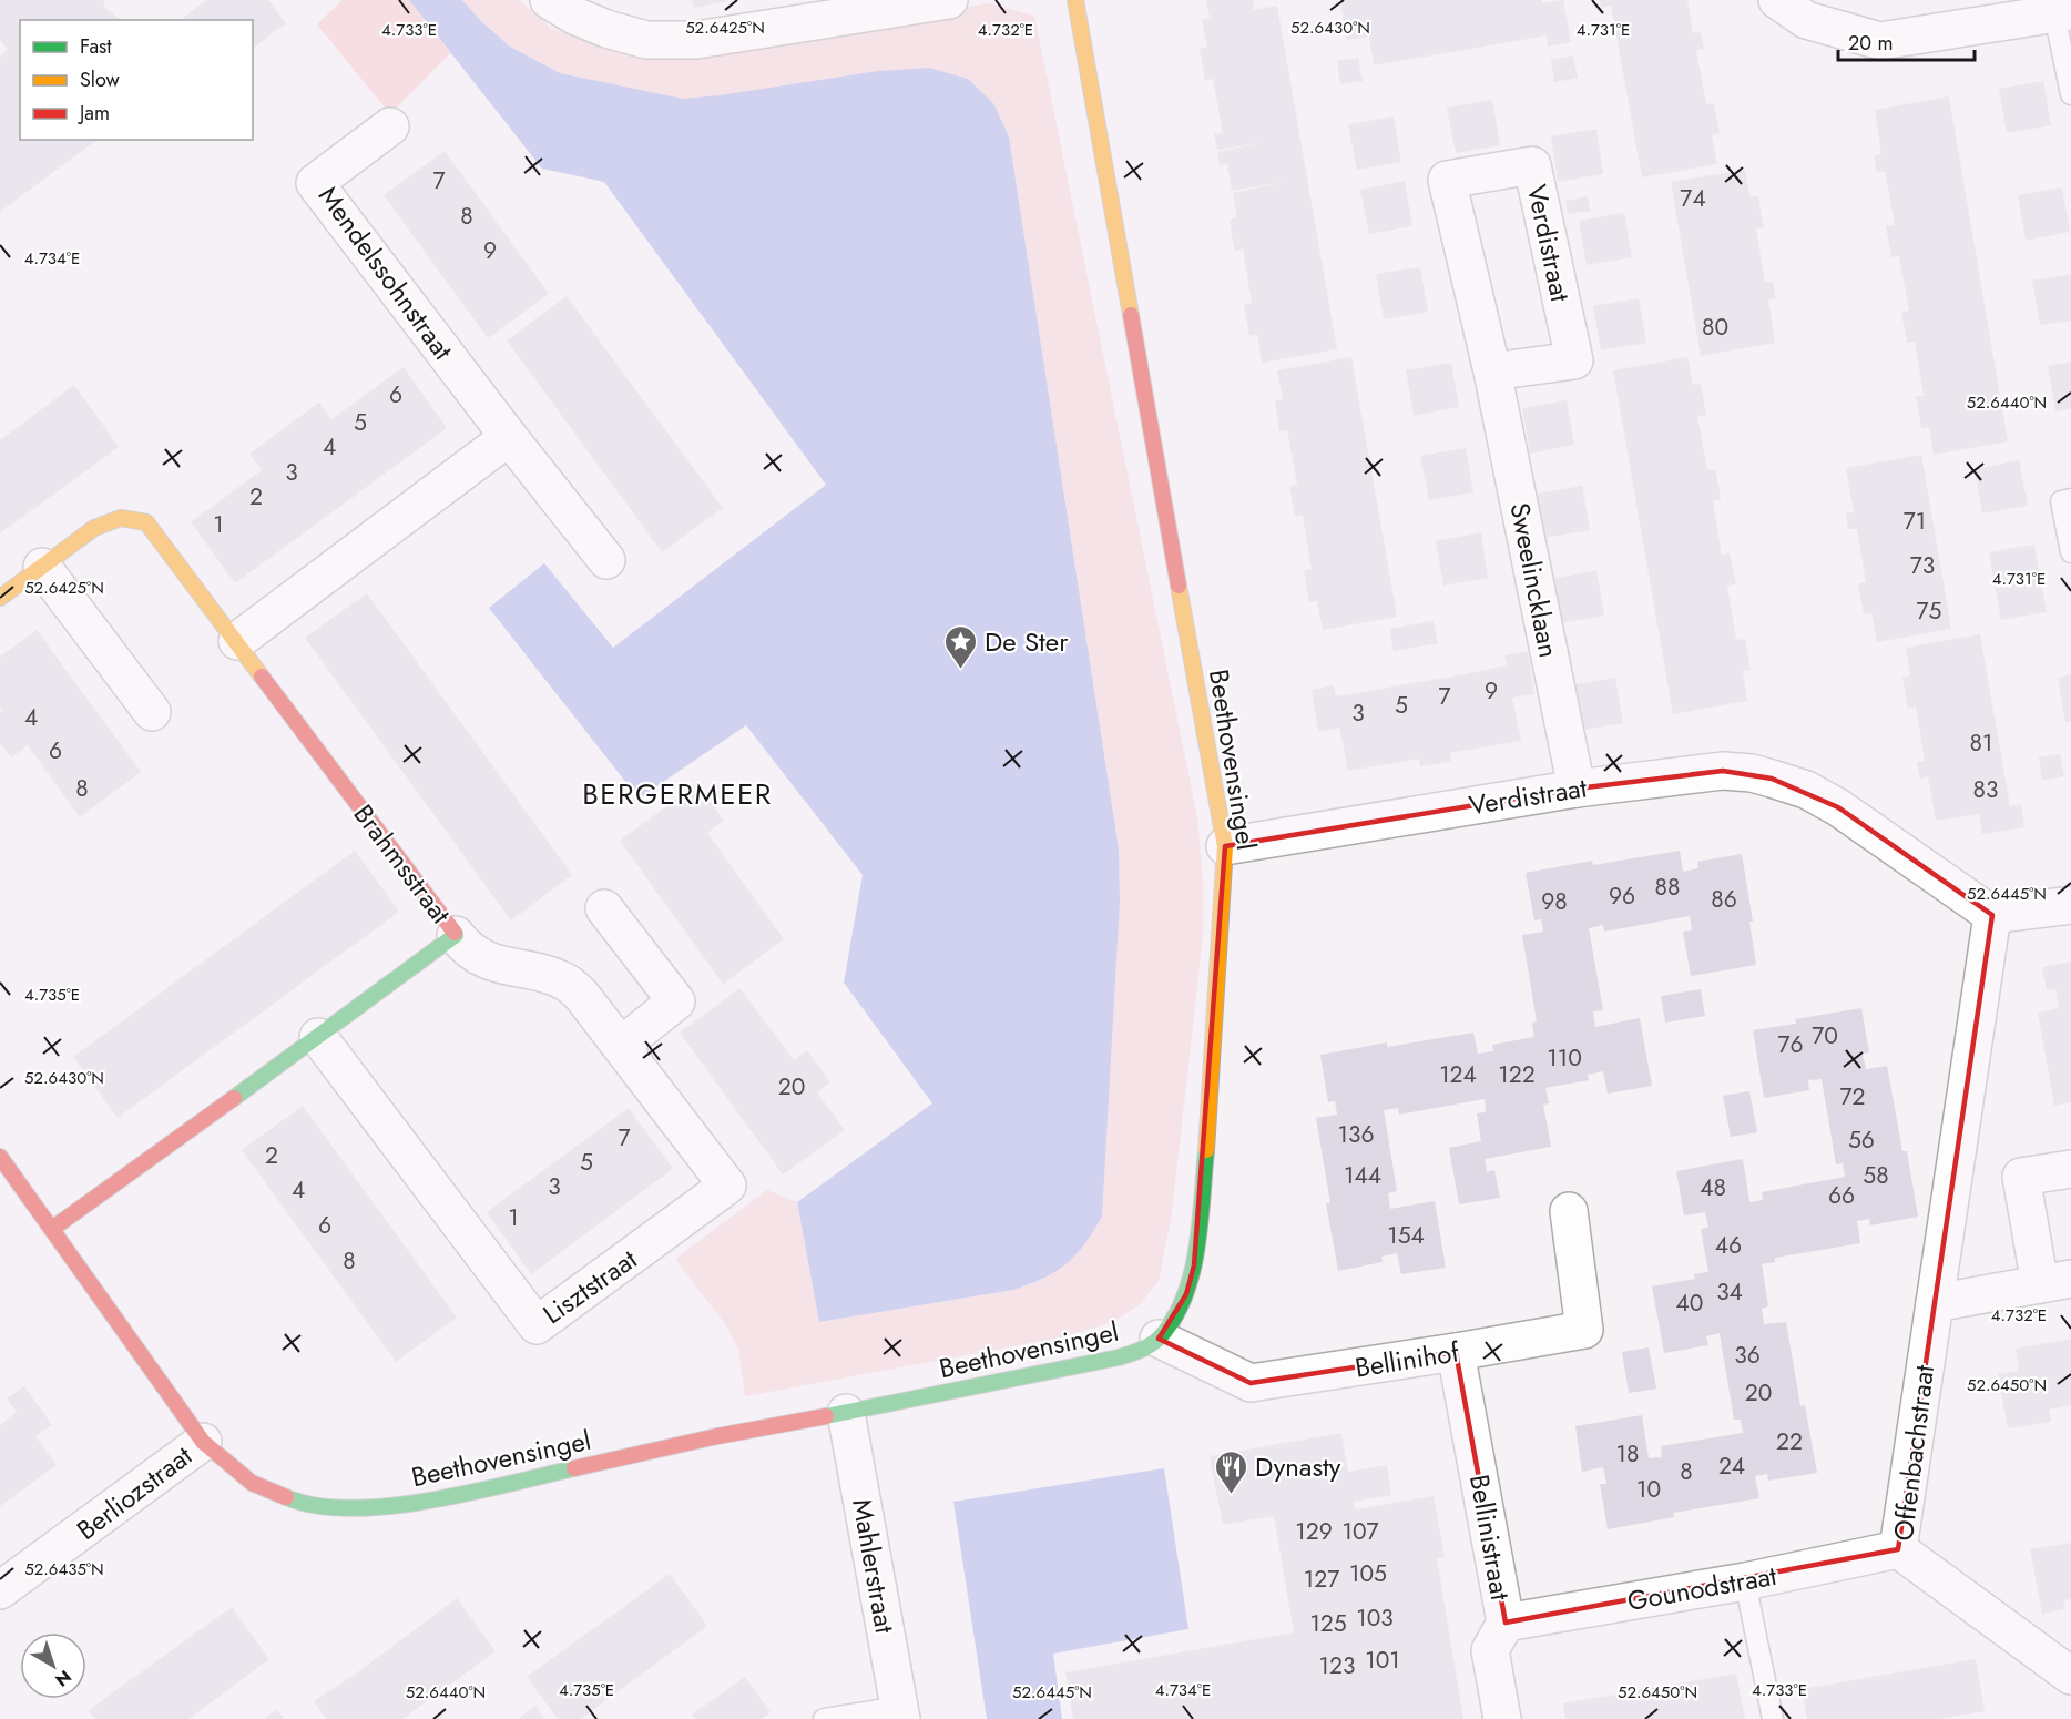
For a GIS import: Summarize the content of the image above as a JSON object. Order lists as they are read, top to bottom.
{
  "streets": {
    "street": [
      "Verdistraat",
      "Mendelssohnstraat",
      "Sweelincklaan",
      "Beethovensingel",
      "Brahmsstraat",
      "Lisztstraat",
      "Bellinihof",
      "Offenbachstraat",
      "Berliozstraat",
      "Bellinistraat",
      "Mahlerstraat",
      "Gounodstraat"
    ]
  },
  "crossings": [
    ["Verdistraat", "Sweelincklaan"],
    ["Verdistraat", "Beethovensingel"],
    ["Verdistraat", "Offenbachstraat"],
    ["Beethovensingel", "Brahmsstraat"],
    ["Beethovensingel", "Bellinihof"],
    ["Beethovensingel", "Berliozstraat"],
    ["Beethovensingel", "Mahlerstraat"],
    ["Brahmsstraat", "Lisztstraat"],
    ["Bellinihof", "Bellinistraat"],
    ["Offenbachstraat", "Gounodstraat"],
    ["Bellinistraat", "Gounodstraat"]
  ],
  "districts": ["BERGERMEER"],
  "places": {
    "place": ["De Ster"],
    "restaurant": ["Dynasty"]
  },
  "house_numbers": [
    "7",
    "74",
    "8",
    "9",
    "80",
    "6",
    "5",
    "4",
    "3",
    "2",
    "71",
    "1",
    "73",
    "75",
    "9",
    "7",
    "5",
    "3",
    "4",
    "81",
    "6",
    "8",
    "83",
    "88",
    "96",
    "86",
    "98",
    "70",
    "76",
    "110",
    "124",
    "122",
    "20",
    "72",
    "136",
    "7",
    "56",
    "2",
    "5",
    "144",
    "58",
    "3",
    "48",
    "4",
    "66",
    "1",
    "6",
    "154",
    "46",
    "8",
    "34",
    "40",
    "36",
    "20",
    "22",
    "18",
    "24",
    "8",
    "10",
    "129",
    "107",
    "105",
    "127",
    "103",
    "125",
    "101",
    "123"
  ],
  "legend": ["Fast", "Slow", "Jam"],
  "scale_bar": "20 m",
  "north": "bottom right",
  "coordinates": [
    "52.6425°N",
    "52.6430°N",
    "4.733°E",
    "4.732°E",
    "4.731°E",
    "4.734°E",
    "52.6440°N",
    "52.6445°N",
    "4.735°E",
    "52.6450°N",
    "52.6435°N"
  ]
}
